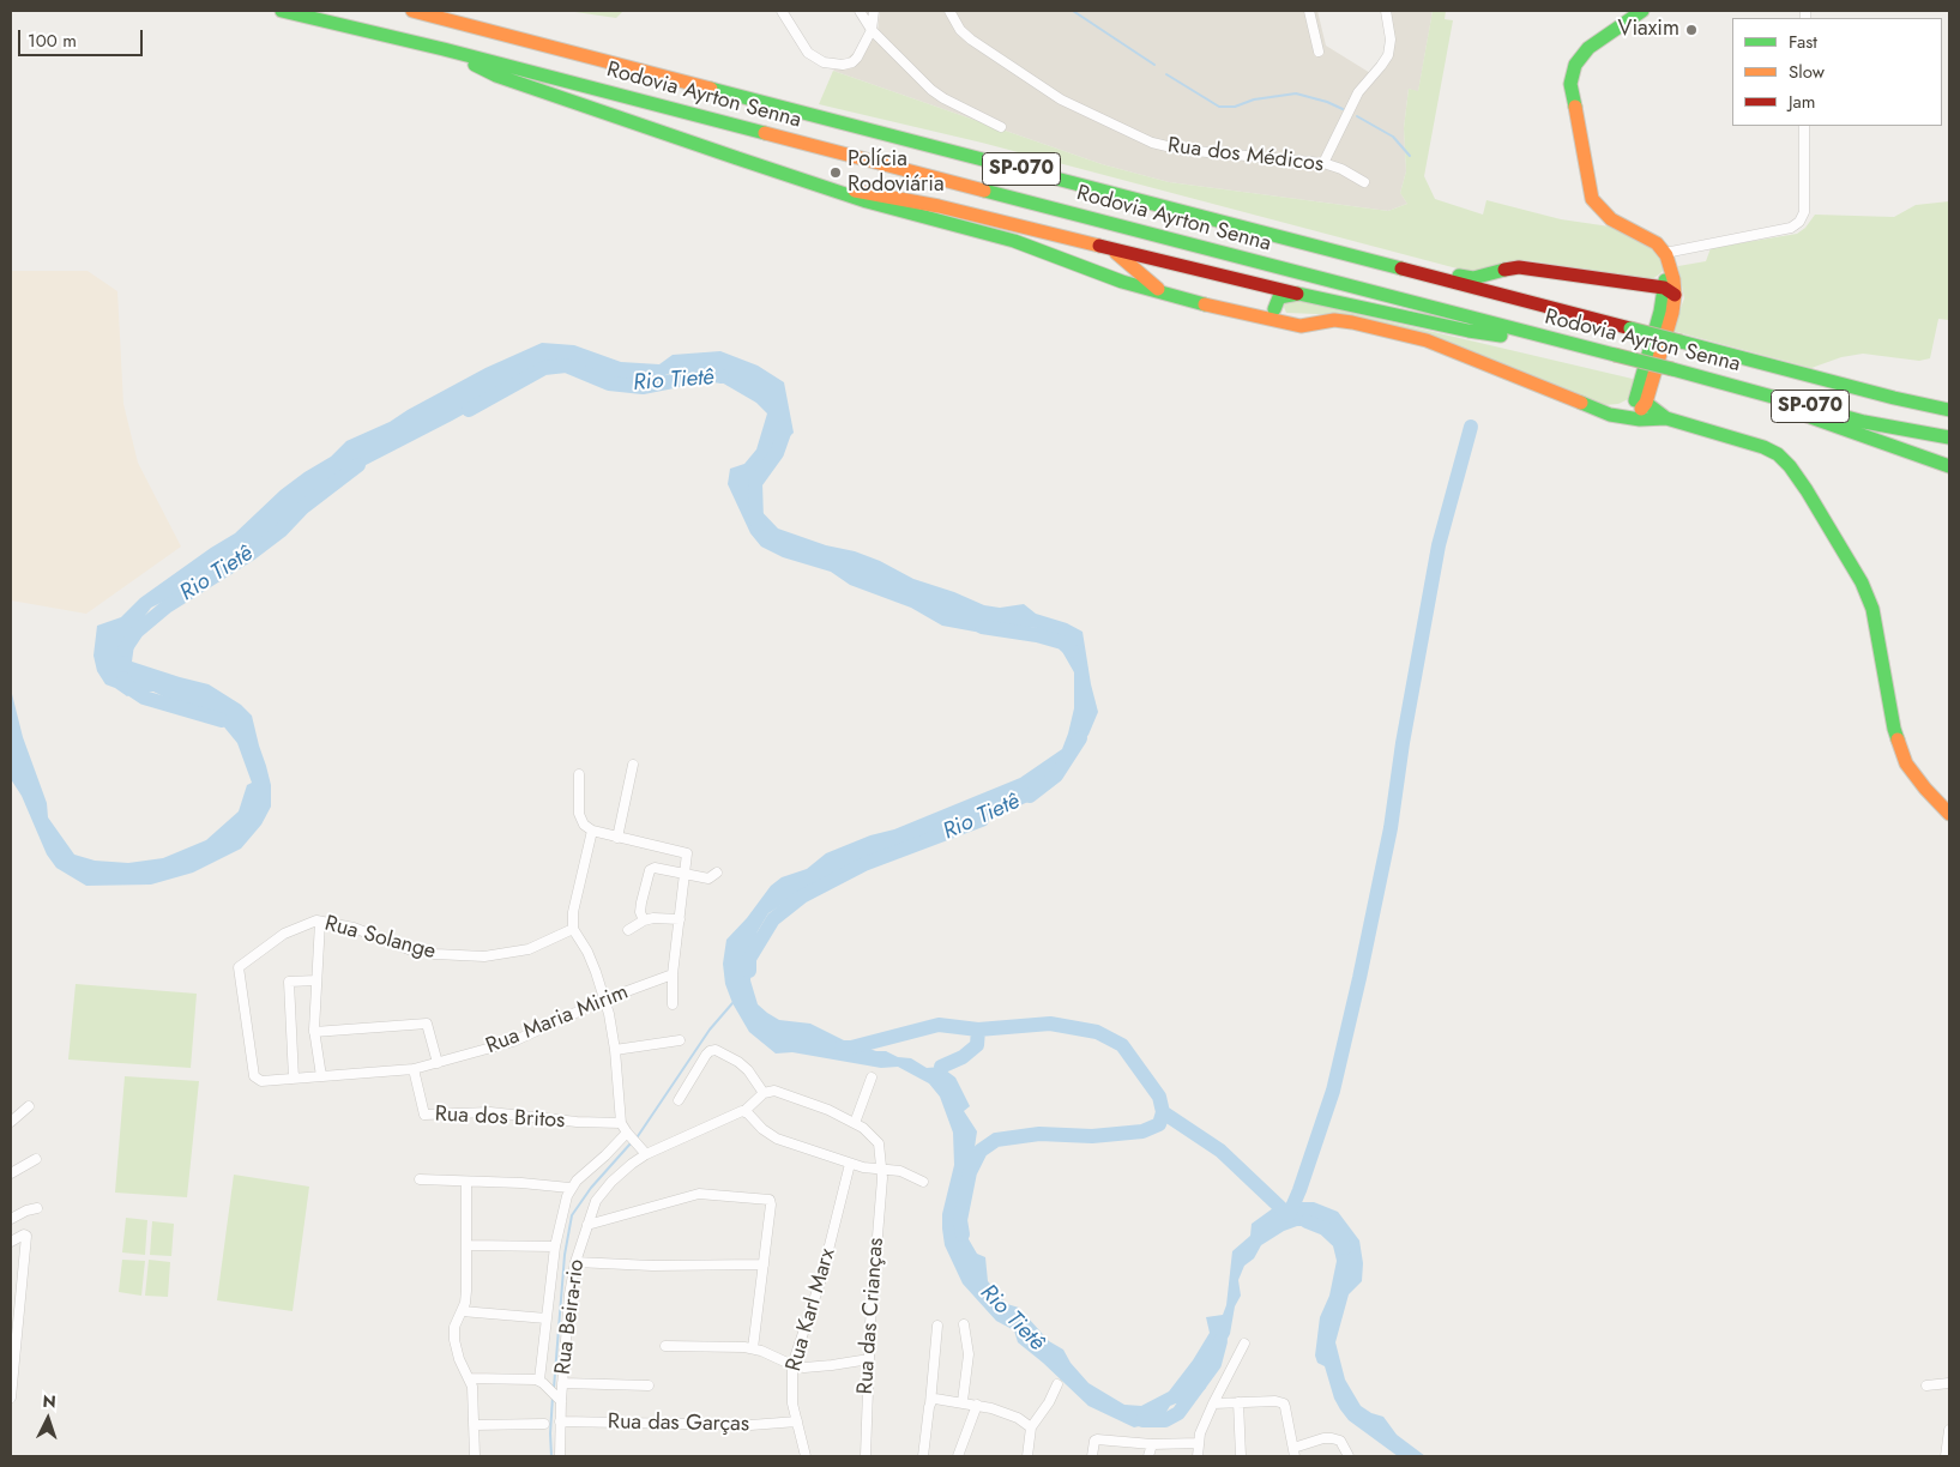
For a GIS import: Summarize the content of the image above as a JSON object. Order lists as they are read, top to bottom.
{
  "streets": {
    "main road": ["Rodovia Ayrton Senna", "SP-070"],
    "street": [
      "Rua dos Médicos",
      "Rua Solange",
      "Rua Maria Mirim",
      "Rua dos Britos",
      "Rua Karl Marx",
      "Rua das Crianças",
      "Rua Beira-rio",
      "Rua das Garças"
    ]
  },
  "crossings": [
    ["Rua Solange", "Rua Maria Mirim"],
    ["Rua Maria Mirim", "Rua dos Britos"],
    ["Rua Karl Marx", "Rua das Garças"],
    ["Rua Beira-rio", "Rua das Garças"]
  ],
  "water": ["Rio Tietê"],
  "places": ["Viaxim", "Polícia Rodoviária"],
  "legend": ["Fast", "Slow", "Jam"],
  "scale_bar": "100 m",
  "north": "top"
}
